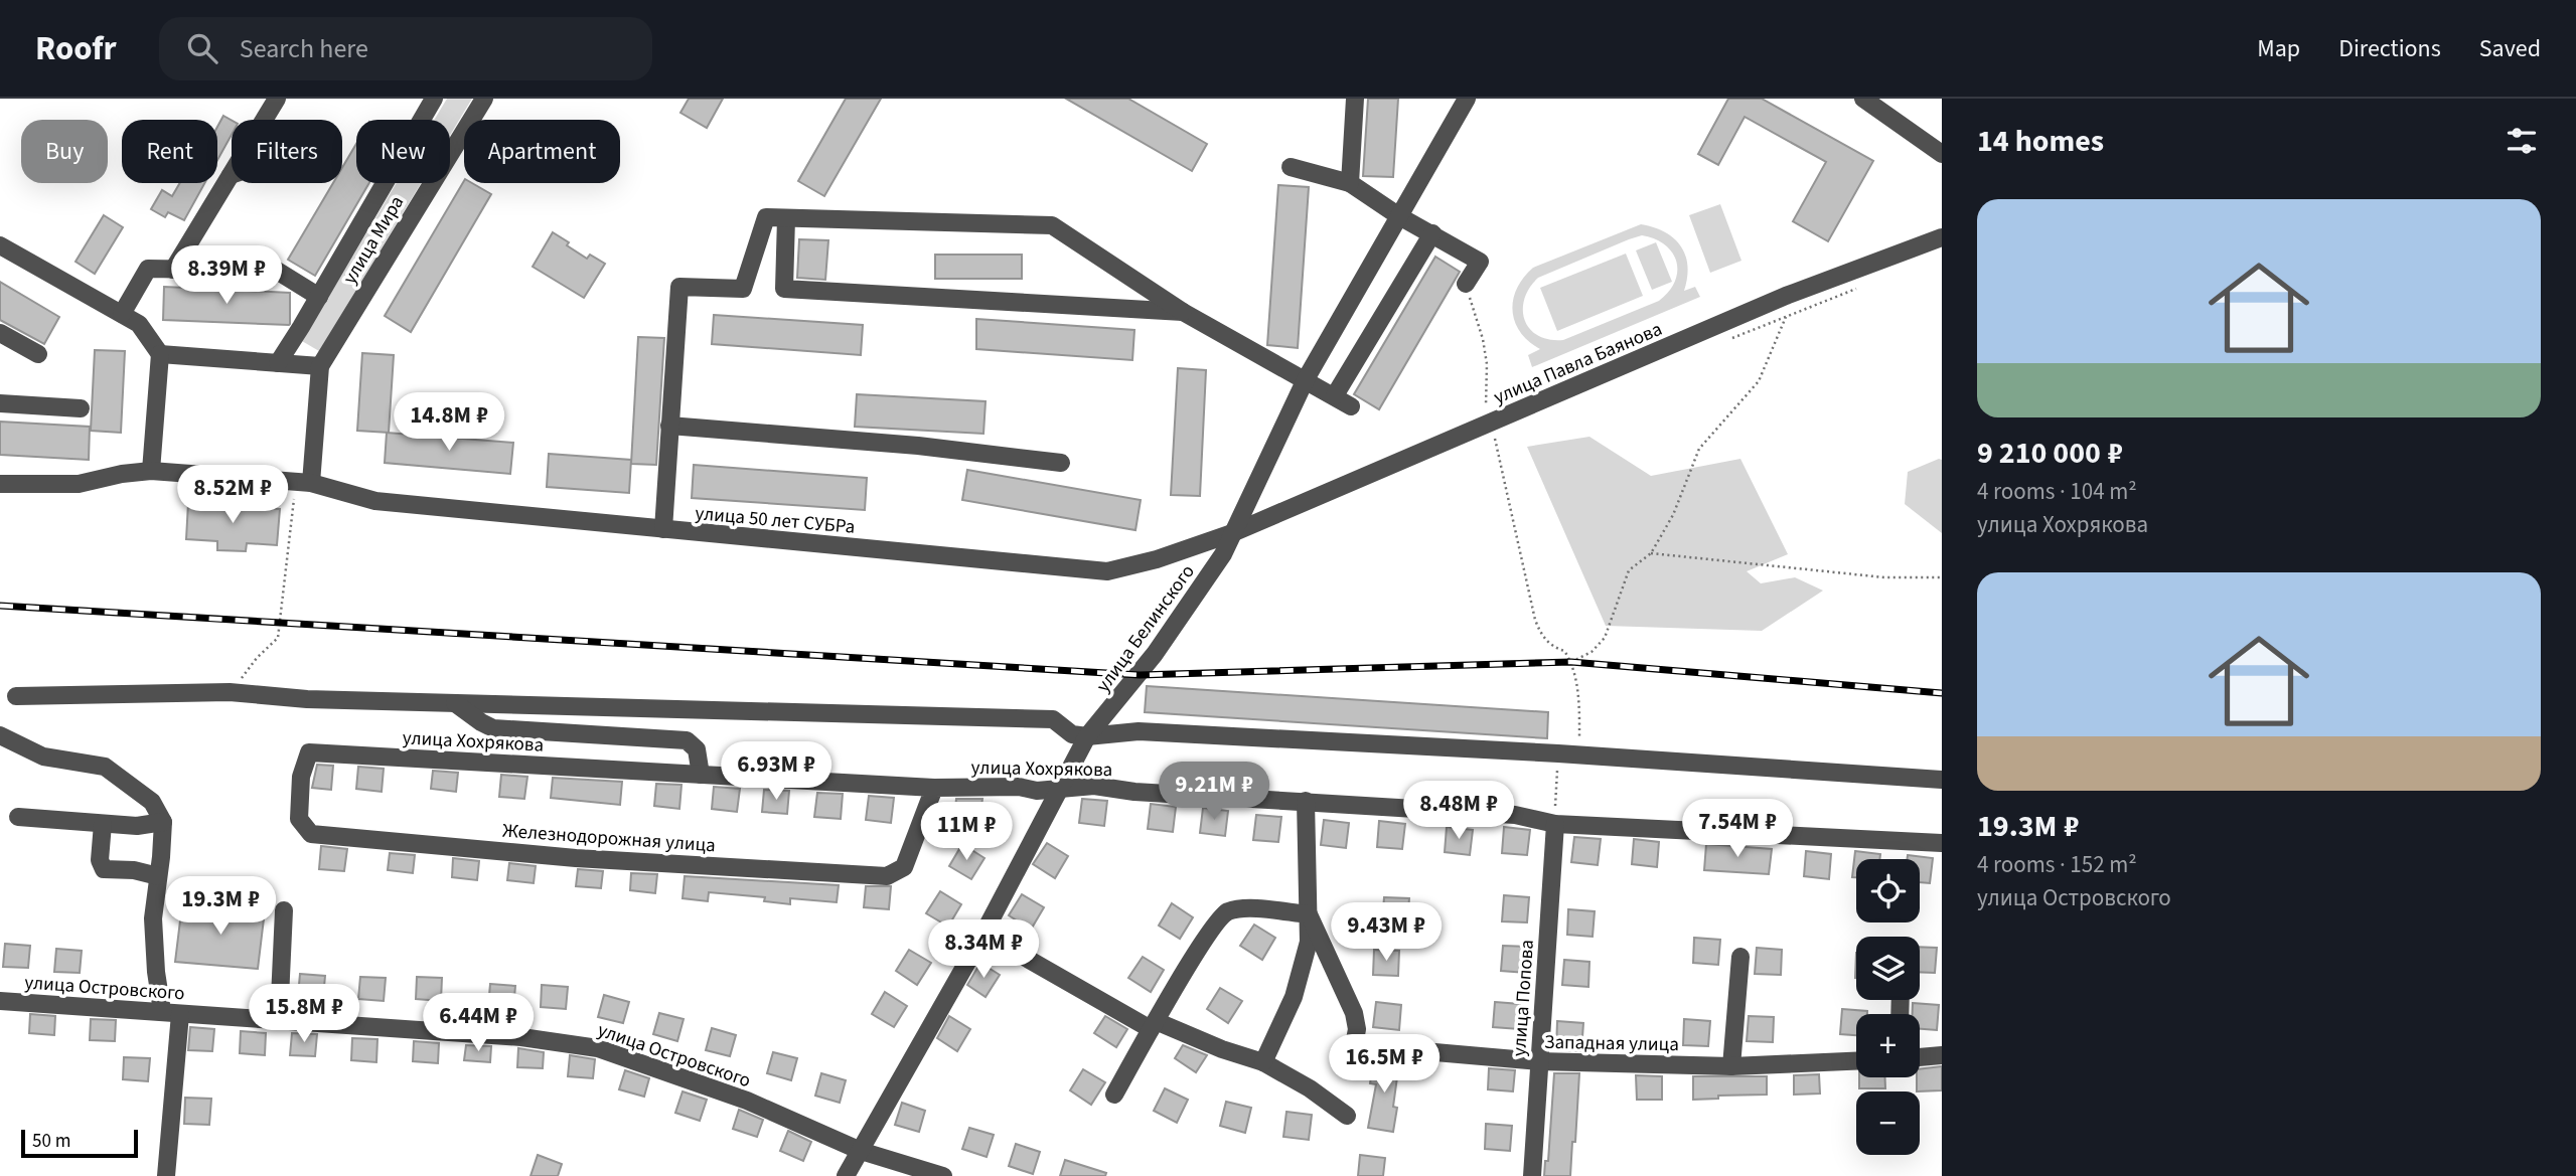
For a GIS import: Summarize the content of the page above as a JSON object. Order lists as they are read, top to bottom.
{
  "streets": {
    "street": [
      "улица Мира",
      "улица Павла Баянова",
      "улица 50 лет СУБРа",
      "улица Белинского",
      "улица Хохрякова",
      "Железнодорожная улица",
      "улица Островского",
      "улица Попова",
      "Западная улица"
    ]
  },
  "crossings": [
    ["улица Павла Баянова", "улица 50 лет СУБРа"],
    ["улица Павла Баянова", "улица Белинского"],
    ["улица 50 лет СУБРа", "улица Белинского"],
    ["улица Белинского", "улица Хохрякова"],
    ["улица Белинского", "улица Островского"],
    ["улица Хохрякова", "Железнодорожная улица"],
    ["улица Хохрякова", "улица Попова"],
    ["улица Попова", "Западная улица"]
  ],
  "scale_bar": "50 m",
  "page": {
    "header": "Roofr",
    "search": "Search here",
    "nav": ["Map", "Directions", "Saved"],
    "heading": "14 homes",
    "chip": [
      "Buy",
      "Rent",
      "Filters",
      "New",
      "Apartment"
    ],
    "list": [
      {
        "name": "9 210 000 ₽",
        "note": "4 rooms · 104 m² · улица Хохрякова"
      },
      {
        "name": "19.3M ₽",
        "note": "4 rooms · 152 m² · улица Островского"
      }
    ],
    "price": [
      "8.39M ₽",
      "14.8M ₽",
      "8.52M ₽",
      "6.93M ₽",
      "9.21M ₽",
      "8.48M ₽",
      "7.54M ₽",
      "11M ₽",
      "19.3M ₽",
      "9.43M ₽",
      "8.34M ₽",
      "15.8M ₽",
      "6.44M ₽",
      "16.5M ₽"
    ],
    "map_buttons": ["+", "−"],
    "scale": "50 m"
  }
}
